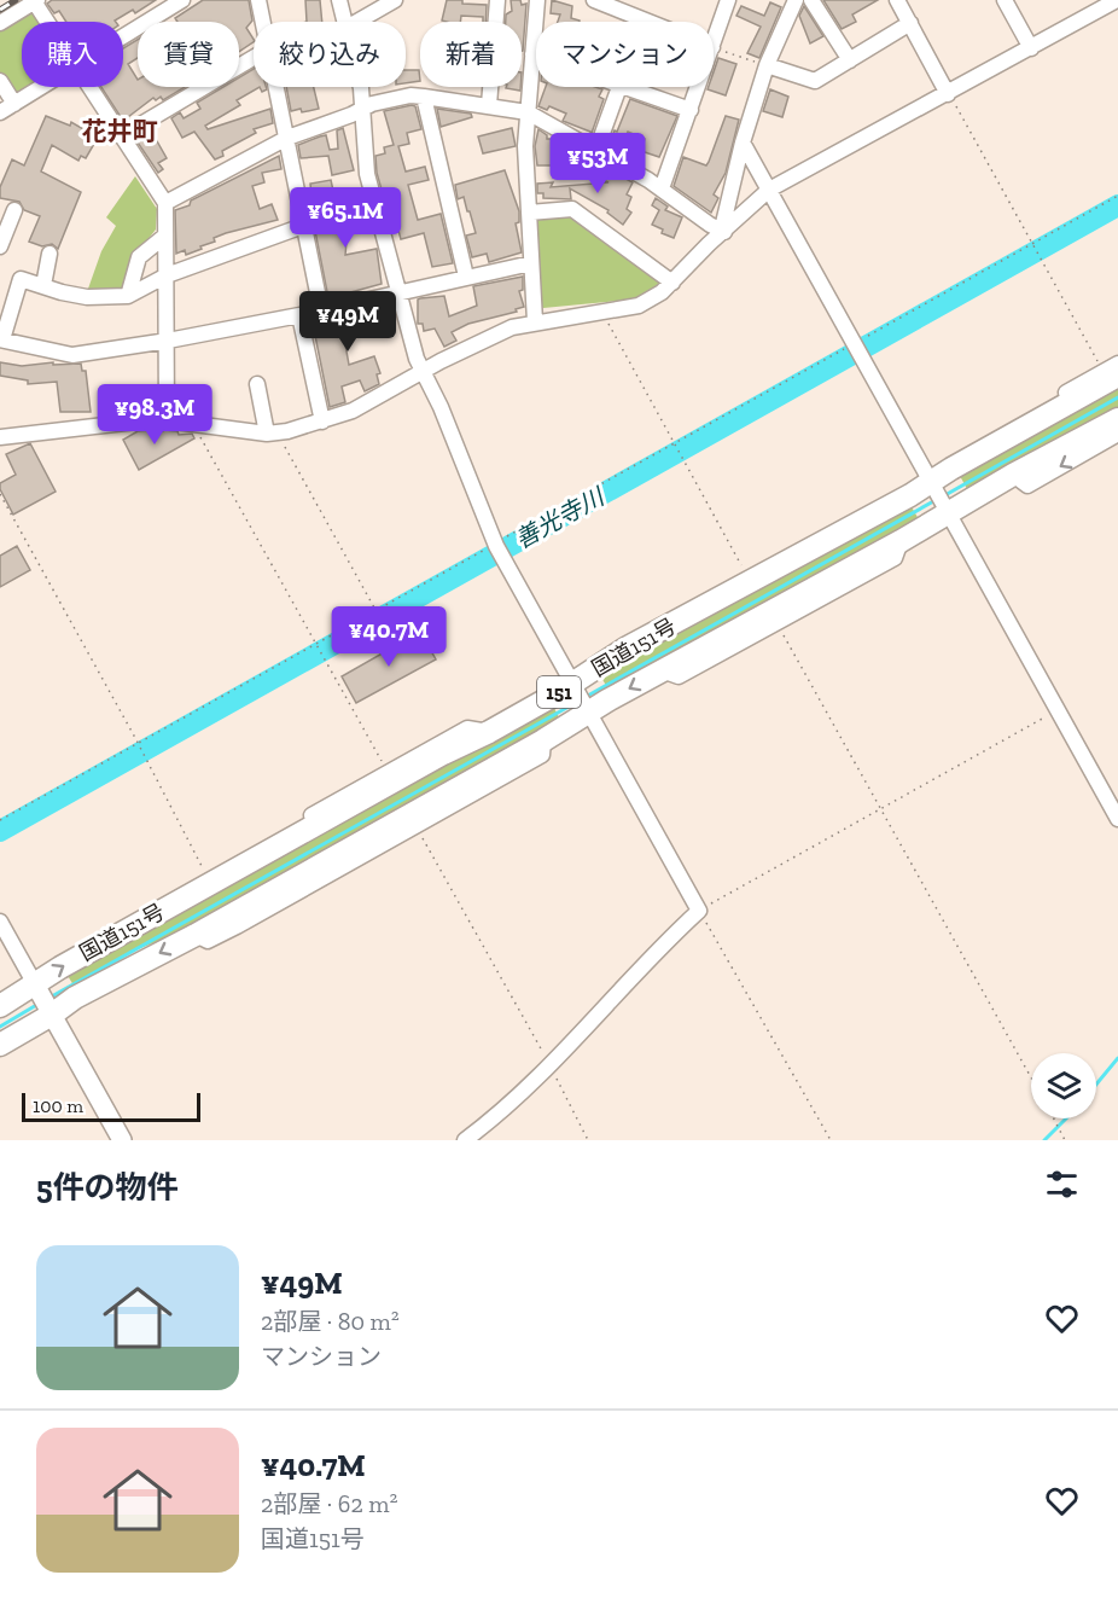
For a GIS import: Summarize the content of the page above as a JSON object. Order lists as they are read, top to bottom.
{
  "streets": {
    "highway": ["国道151号", "151"]
  },
  "districts": ["花井町"],
  "water": ["善光寺川"],
  "scale_bar": "100 m",
  "page": {
    "chip": [
      "購入",
      "賃貸",
      "絞り込み",
      "新着",
      "マンション"
    ],
    "price": [
      "¥53M",
      "¥65.1M",
      "¥49M",
      "¥98.3M",
      "¥40.7M"
    ],
    "scale": "100 m",
    "heading": "5件の物件",
    "list": [
      {
        "name": "¥49M",
        "note": "2部屋 · 80 m² · マンション"
      },
      {
        "name": "¥40.7M",
        "note": "2部屋 · 62 m² · 国道151号"
      }
    ]
  }
}
